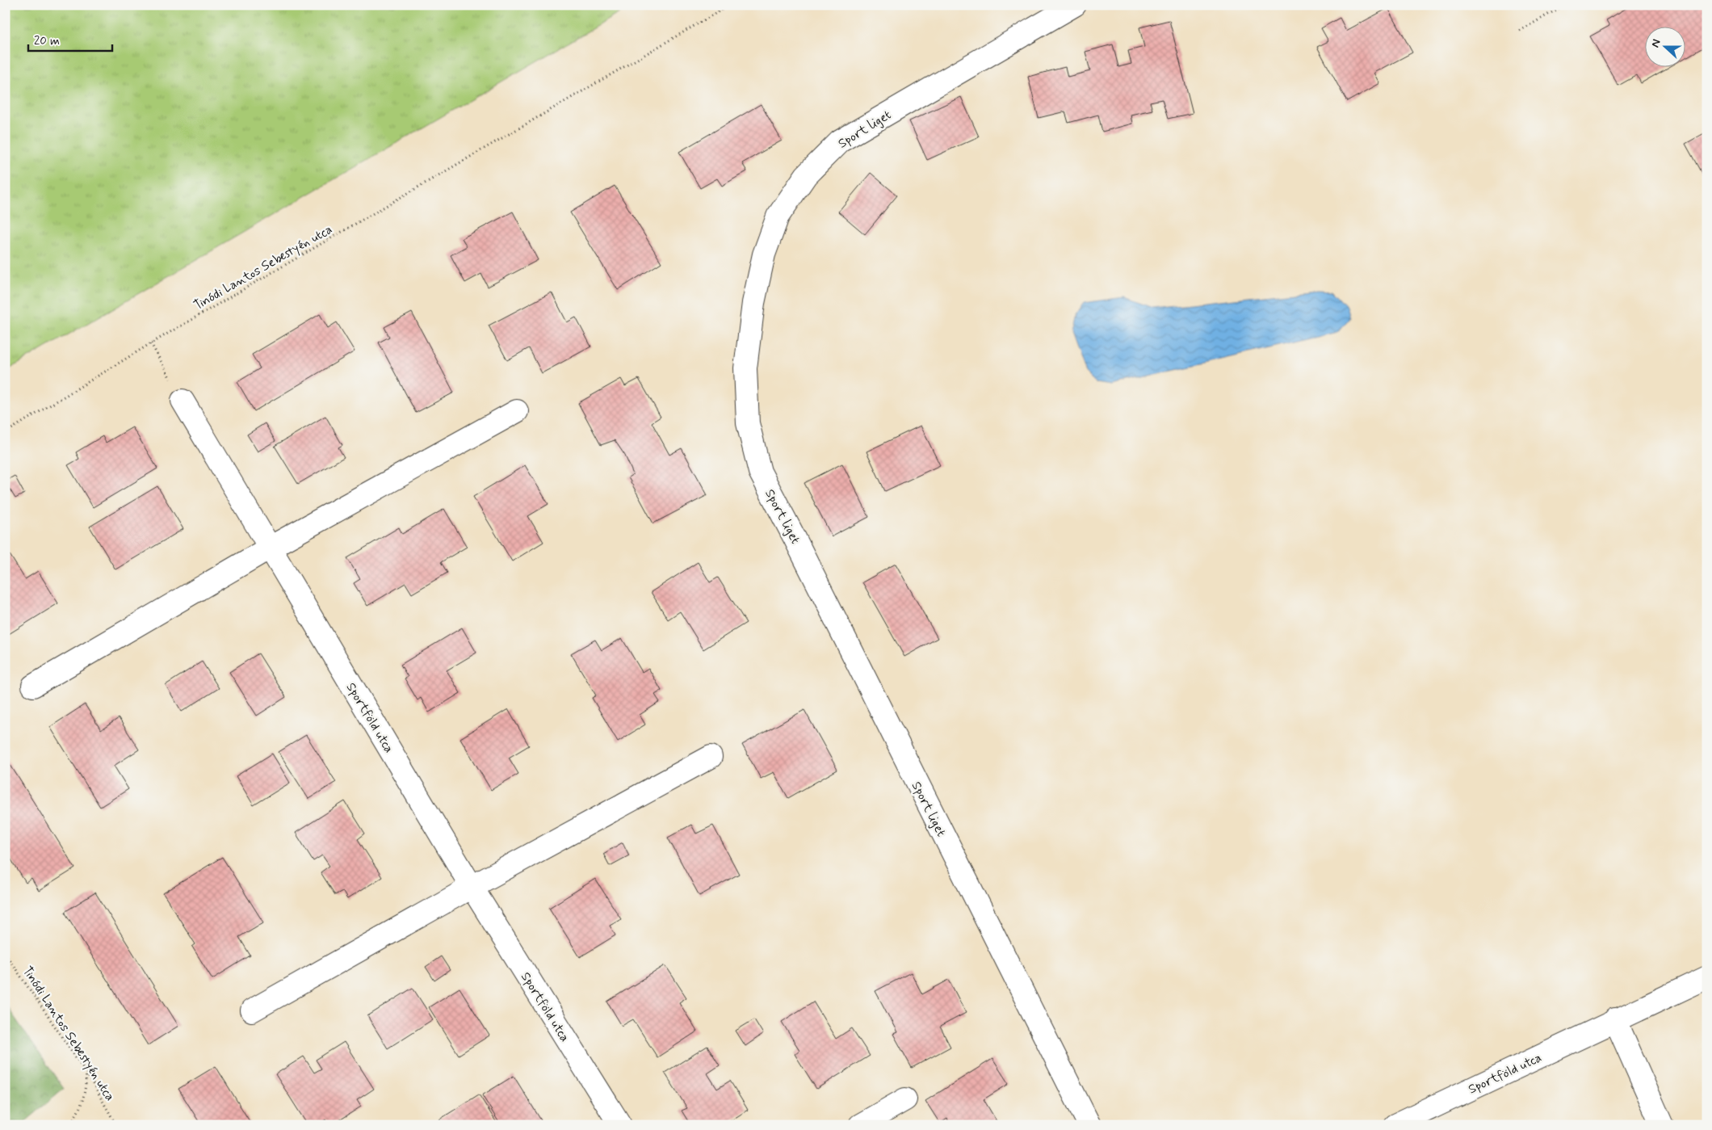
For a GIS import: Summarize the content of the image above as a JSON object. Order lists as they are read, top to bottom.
{
  "streets": {
    "street": ["Sport liget", "Sportföld utca"],
    "path": ["Tinódi Lantos Sebestyén utca"]
  },
  "scale_bar": "20 m",
  "north": "left"
}
